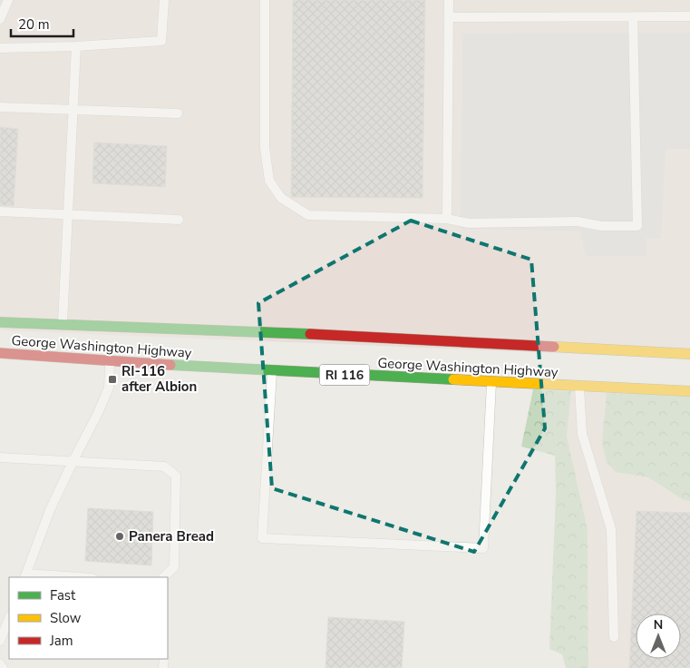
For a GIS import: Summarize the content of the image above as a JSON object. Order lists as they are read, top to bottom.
{
  "streets": {
    "main road": ["George Washington Highway", "RI 116"]
  },
  "places": {
    "transit": ["RI-116 after Albion"],
    "other": ["Panera Bread"]
  },
  "legend": ["Fast", "Slow", "Jam"],
  "scale_bar": "20 m",
  "north": "top"
}
